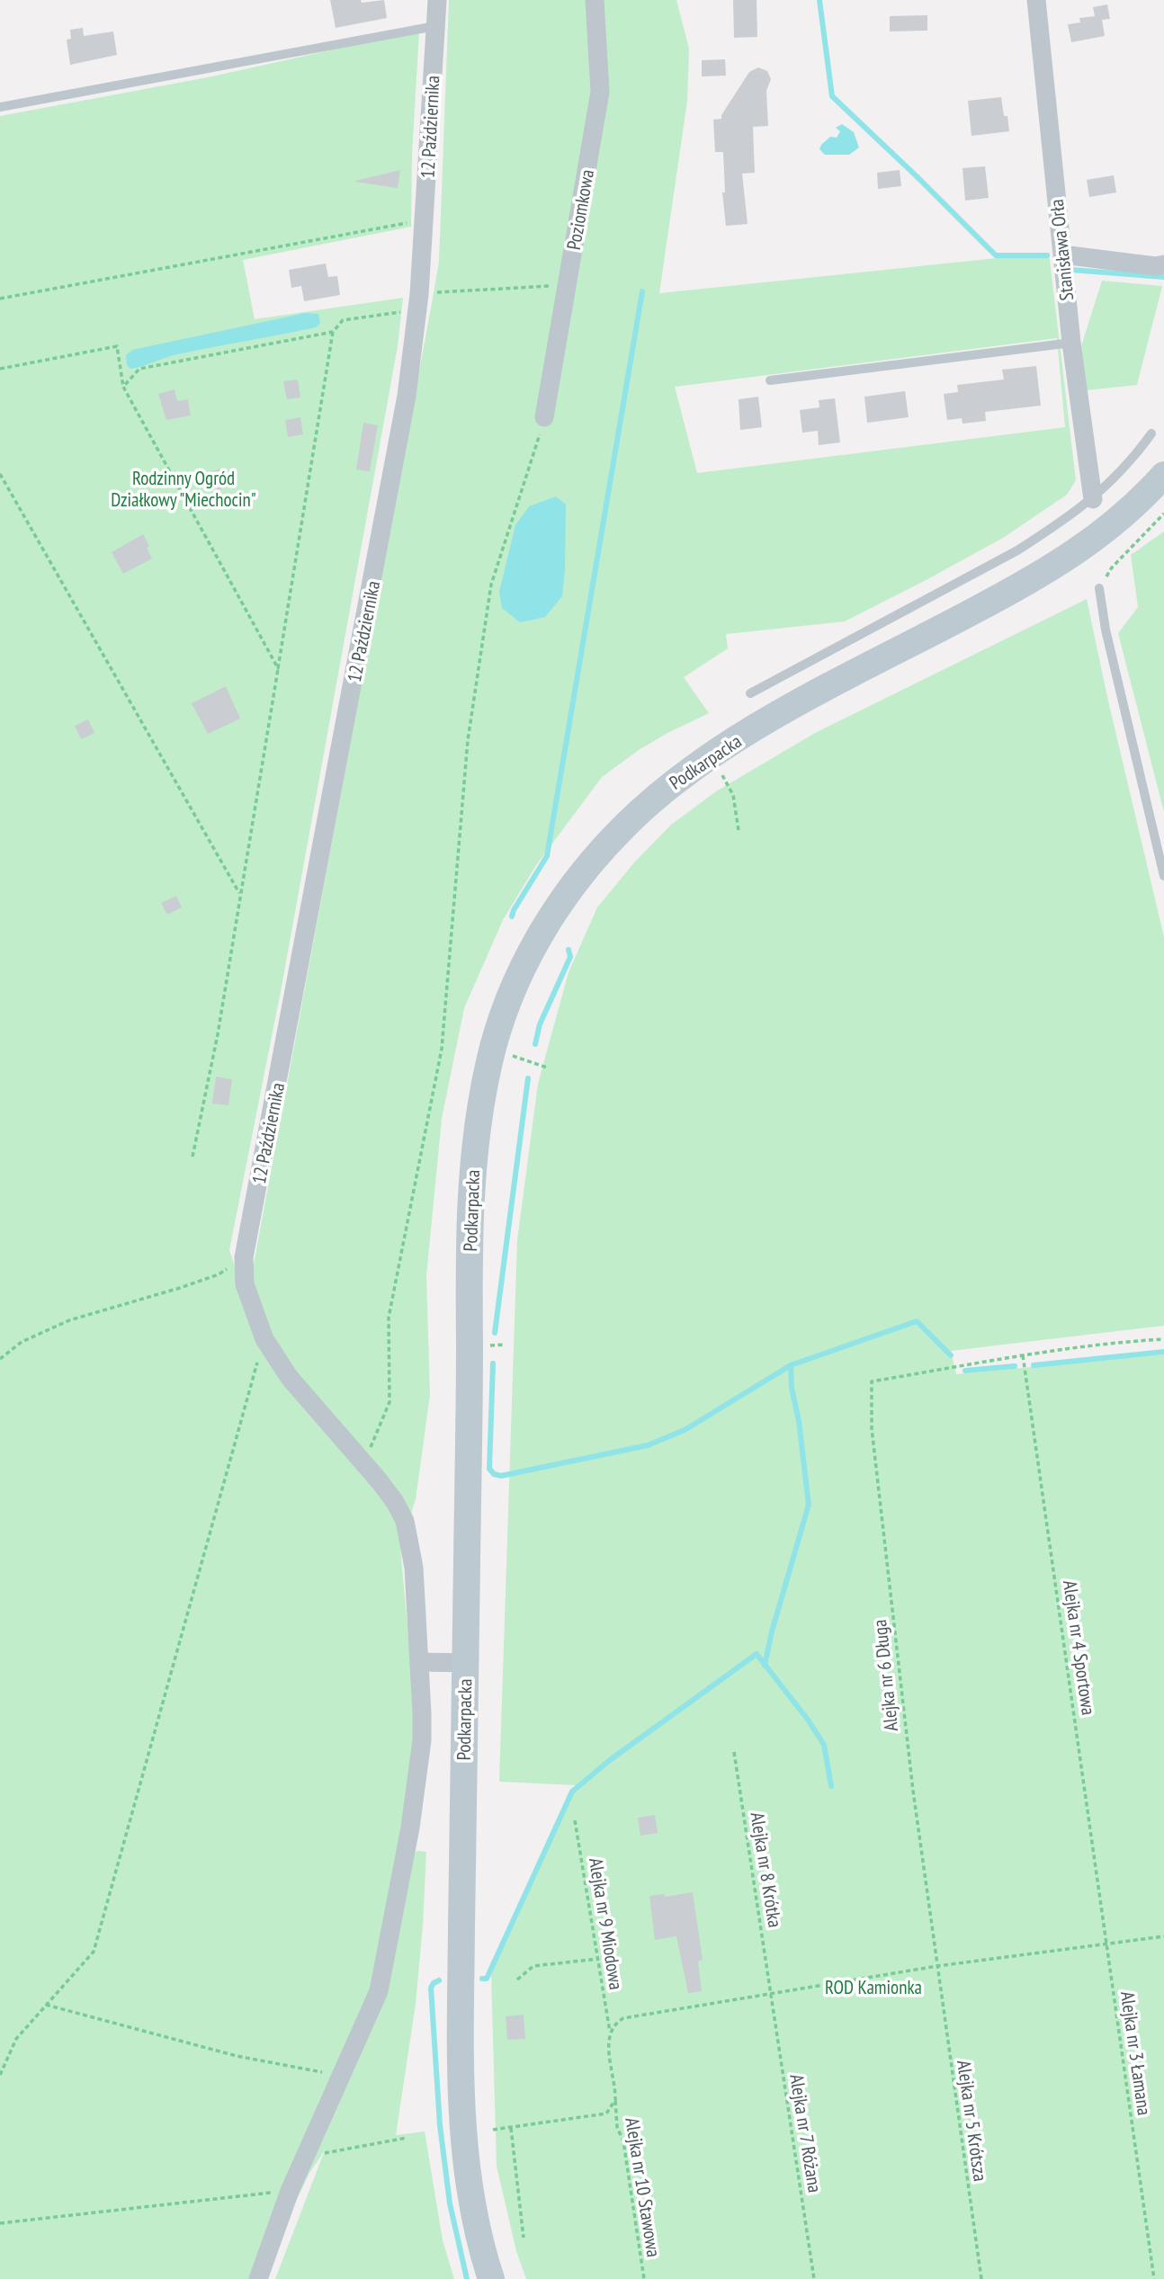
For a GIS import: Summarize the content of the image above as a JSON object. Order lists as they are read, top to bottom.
{
  "streets": {
    "main road": ["Podkarpacka"],
    "street": ["12 Października", "Poziomkowa", "Stanisława Orła"],
    "path": [
      "Alejka nr 4 Sportowa",
      "Alejka nr 6 Długa",
      "Alejka nr 8 Krótka",
      "Alejka nr 9 Miodowa",
      "Alejka nr 3 Łamana",
      "Alejka nr 5 Krótsza",
      "Alejka nr 7 Różana",
      "Alejka nr 10 Stawowa"
    ]
  },
  "crossings": [
    ["Alejka nr 4 Sportowa", "Alejka nr 6 Długa"],
    ["Alejka nr 4 Sportowa", "Alejka nr 3 Łamana"],
    ["Alejka nr 6 Długa", "Alejka nr 5 Krótsza"],
    ["Alejka nr 8 Krótka", "Alejka nr 7 Różana"],
    ["Alejka nr 9 Miodowa", "Alejka nr 10 Stawowa"]
  ],
  "parks": ["Rodzinny Ogród Działkowy \"Miechocin\"", "ROD Kamionka"]
}
